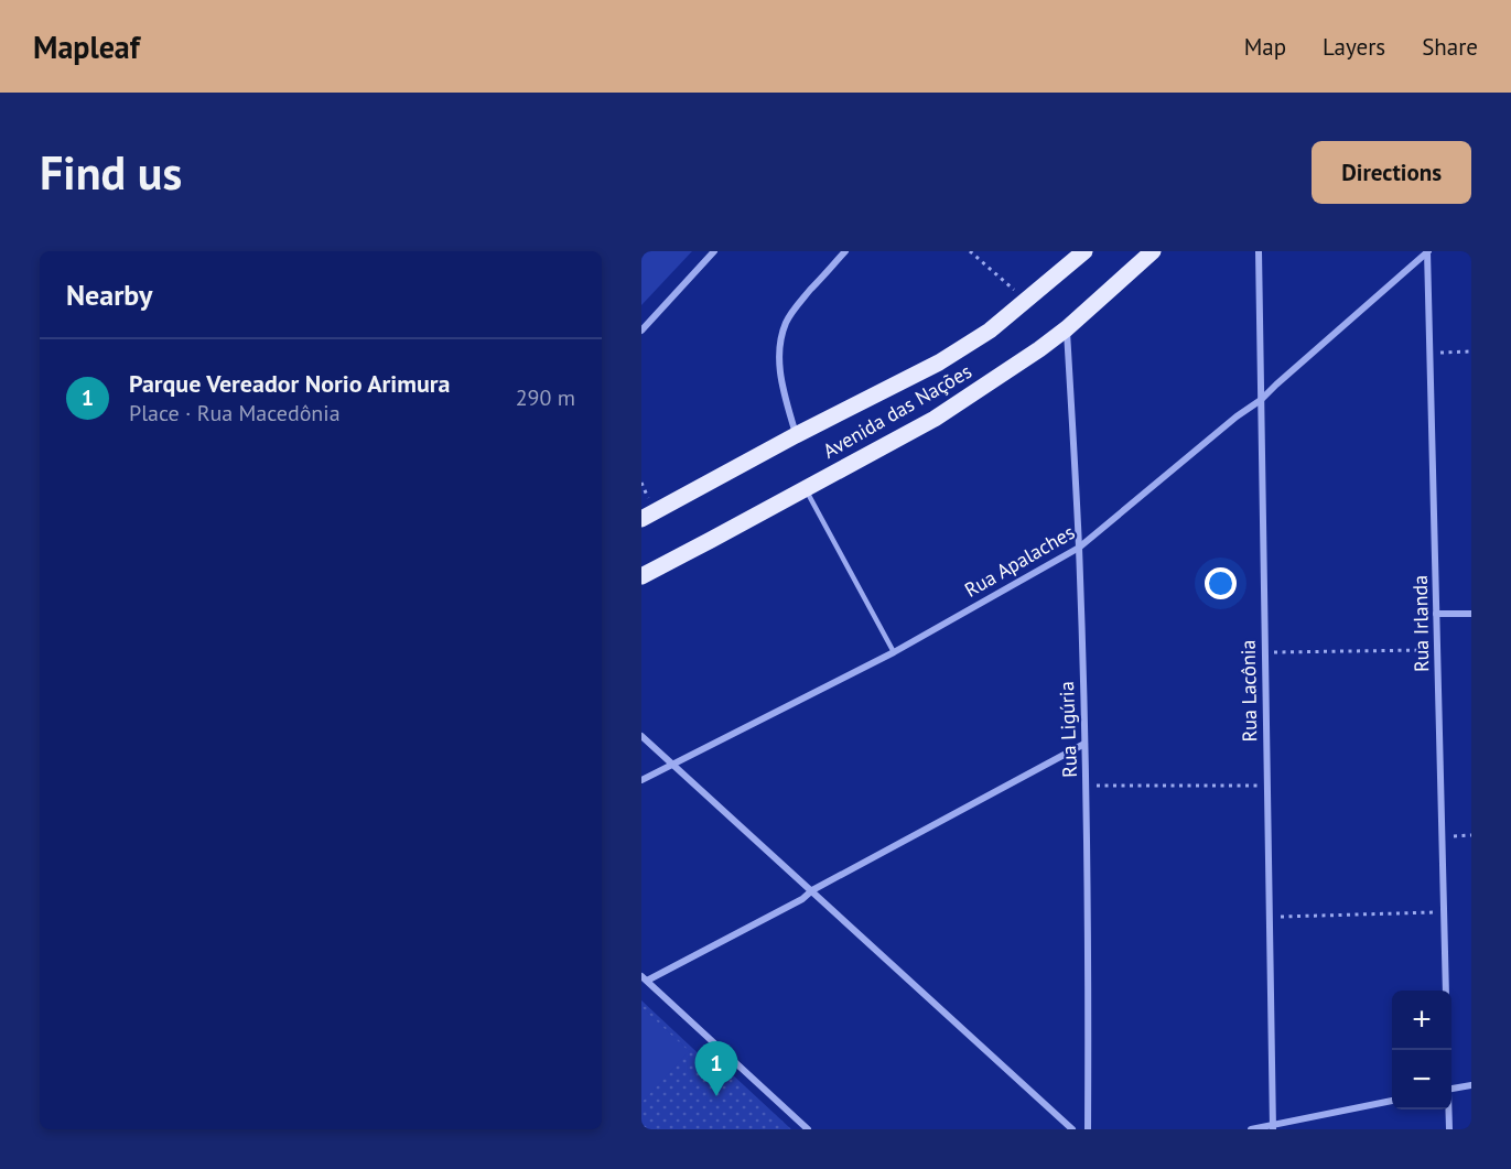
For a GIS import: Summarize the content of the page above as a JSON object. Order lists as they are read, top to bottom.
{
  "streets": {
    "main road": ["Avenida das Nações"],
    "street": [
      "Rua Apalaches",
      "Rua Irlanda",
      "Rua Lacônia",
      "Rua Ligúria"
    ]
  },
  "crossings": [
    ["Avenida das Nações", "Rua Ligúria"],
    ["Rua Apalaches", "Rua Irlanda"],
    ["Rua Apalaches", "Rua Lacônia"],
    ["Rua Apalaches", "Rua Ligúria"]
  ],
  "page": {
    "header": "Mapleaf",
    "nav": ["Map", "Layers", "Share"],
    "buttons": "Directions",
    "title": "Find us",
    "heading": "Nearby",
    "list": [
      {
        "mark": "1",
        "name": "Parque Vereador Norio Arimura",
        "note": "Place · Rua Macedônia",
        "value": "290 m"
      }
    ],
    "map_buttons": ["+", "−"],
    "pins": "1"
  }
}
